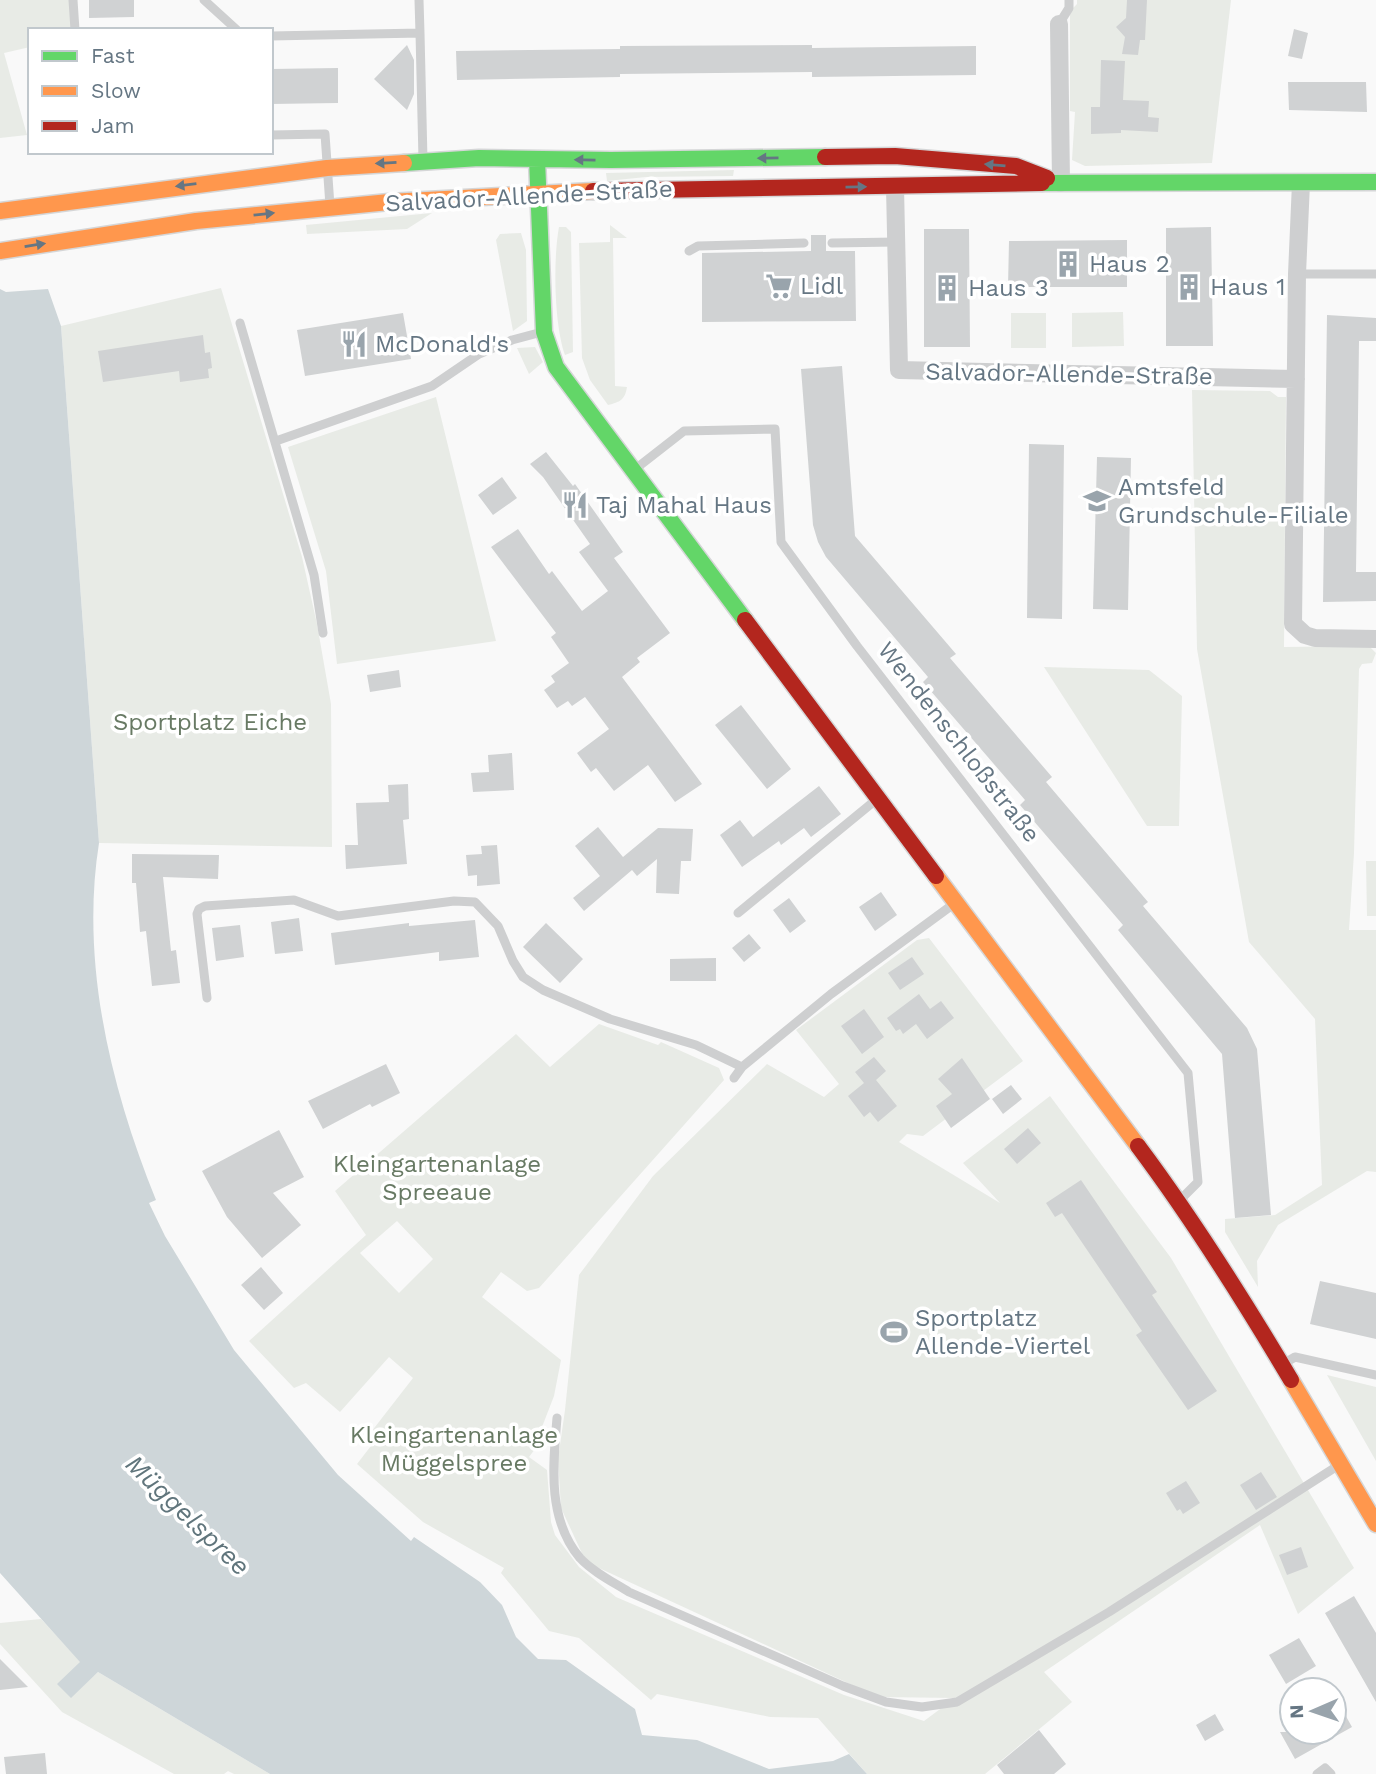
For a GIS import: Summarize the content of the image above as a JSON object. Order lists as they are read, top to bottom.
{
  "streets": {
    "main road": ["Salvador-Allende-Straße"],
    "lane": ["Wendenschloßstraße"]
  },
  "water": ["Müggelspree"],
  "parks": ["Sportplatz Eiche", "Kleingartenanlage Spreeaue", "Kleingartenanlage Müggelspree"],
  "places": {
    "building": ["Haus 2", "Haus 1", "Haus 3"],
    "supermarket": ["Lidl"],
    "restaurant": ["McDonald's", "Taj Mahal Haus"],
    "school or university": ["Amtsfeld Grundschule-Filiale"],
    "sports": ["Sportplatz Allende-Viertel"]
  },
  "legend": ["Fast", "Slow", "Jam"],
  "north": "left"
}
